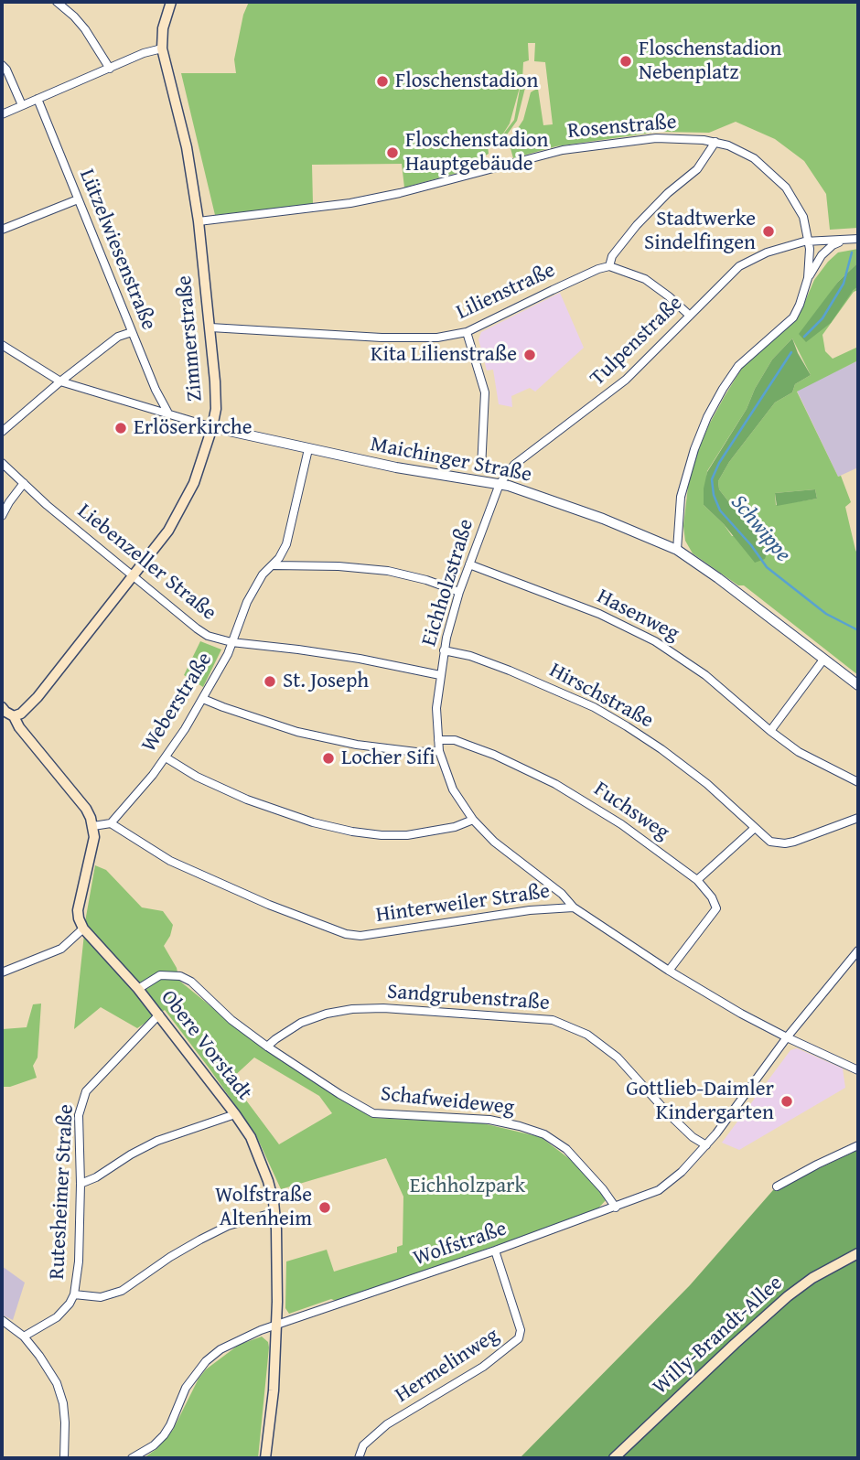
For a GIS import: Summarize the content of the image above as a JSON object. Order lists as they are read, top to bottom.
{
  "streets": {
    "main road": ["Zimmerstraße", "Obere Vorstadt", "Willy-Brandt-Allee"],
    "street": [
      "Rosenstraße",
      "Lützelwiesenstraße",
      "Lilienstraße",
      "Tulpenstraße",
      "Maichinger Straße",
      "Liebenzeller Straße",
      "Eichholzstraße",
      "Hasenweg",
      "Hirschstraße",
      "Weberstraße",
      "Fuchsweg",
      "Hinterweiler Straße",
      "Sandgrubenstraße",
      "Schafweideweg",
      "Rutesheimer Straße",
      "Wolfstraße",
      "Hermelinweg"
    ]
  },
  "crossings": [
    ["Rosenstraße", "Zimmerstraße"],
    ["Rosenstraße", "Tulpenstraße"],
    ["Rosenstraße", "Maichinger Straße"],
    ["Lützelwiesenstraße", "Maichinger Straße"],
    ["Lilienstraße", "Zimmerstraße"],
    ["Zimmerstraße", "Maichinger Straße"],
    ["Zimmerstraße", "Liebenzeller Straße"],
    ["Tulpenstraße", "Maichinger Straße"],
    ["Tulpenstraße", "Eichholzstraße"],
    ["Maichinger Straße", "Eichholzstraße"],
    ["Maichinger Straße", "Weberstraße"],
    ["Liebenzeller Straße", "Eichholzstraße"],
    ["Liebenzeller Straße", "Weberstraße"],
    ["Eichholzstraße", "Hasenweg"],
    ["Eichholzstraße", "Hirschstraße"],
    ["Eichholzstraße", "Fuchsweg"],
    ["Eichholzstraße", "Hinterweiler Straße"],
    ["Weberstraße", "Hinterweiler Straße"],
    ["Fuchsweg", "Hinterweiler Straße"],
    ["Hinterweiler Straße", "Wolfstraße"],
    ["Sandgrubenstraße", "Schafweideweg"],
    ["Sandgrubenstraße", "Wolfstraße"],
    ["Obere Vorstadt", "Schafweideweg"],
    ["Obere Vorstadt", "Rutesheimer Straße"],
    ["Obere Vorstadt", "Wolfstraße"],
    ["Schafweideweg", "Wolfstraße"],
    ["Wolfstraße", "Hermelinweg"]
  ],
  "water": ["Schwippe"],
  "parks": ["Eichholzpark"],
  "places": [
    "Floschenstadion Nebenplatz",
    "Floschenstadion",
    "Floschenstadion Hauptgebäude",
    "Stadtwerke Sindelfingen",
    "Kita Lilienstraße",
    "Erlöserkirche",
    "St. Joseph",
    "Locher Sifi",
    "Gottlieb-Daimler Kindergarten",
    "Wolfstraße Altenheim"
  ]
}
